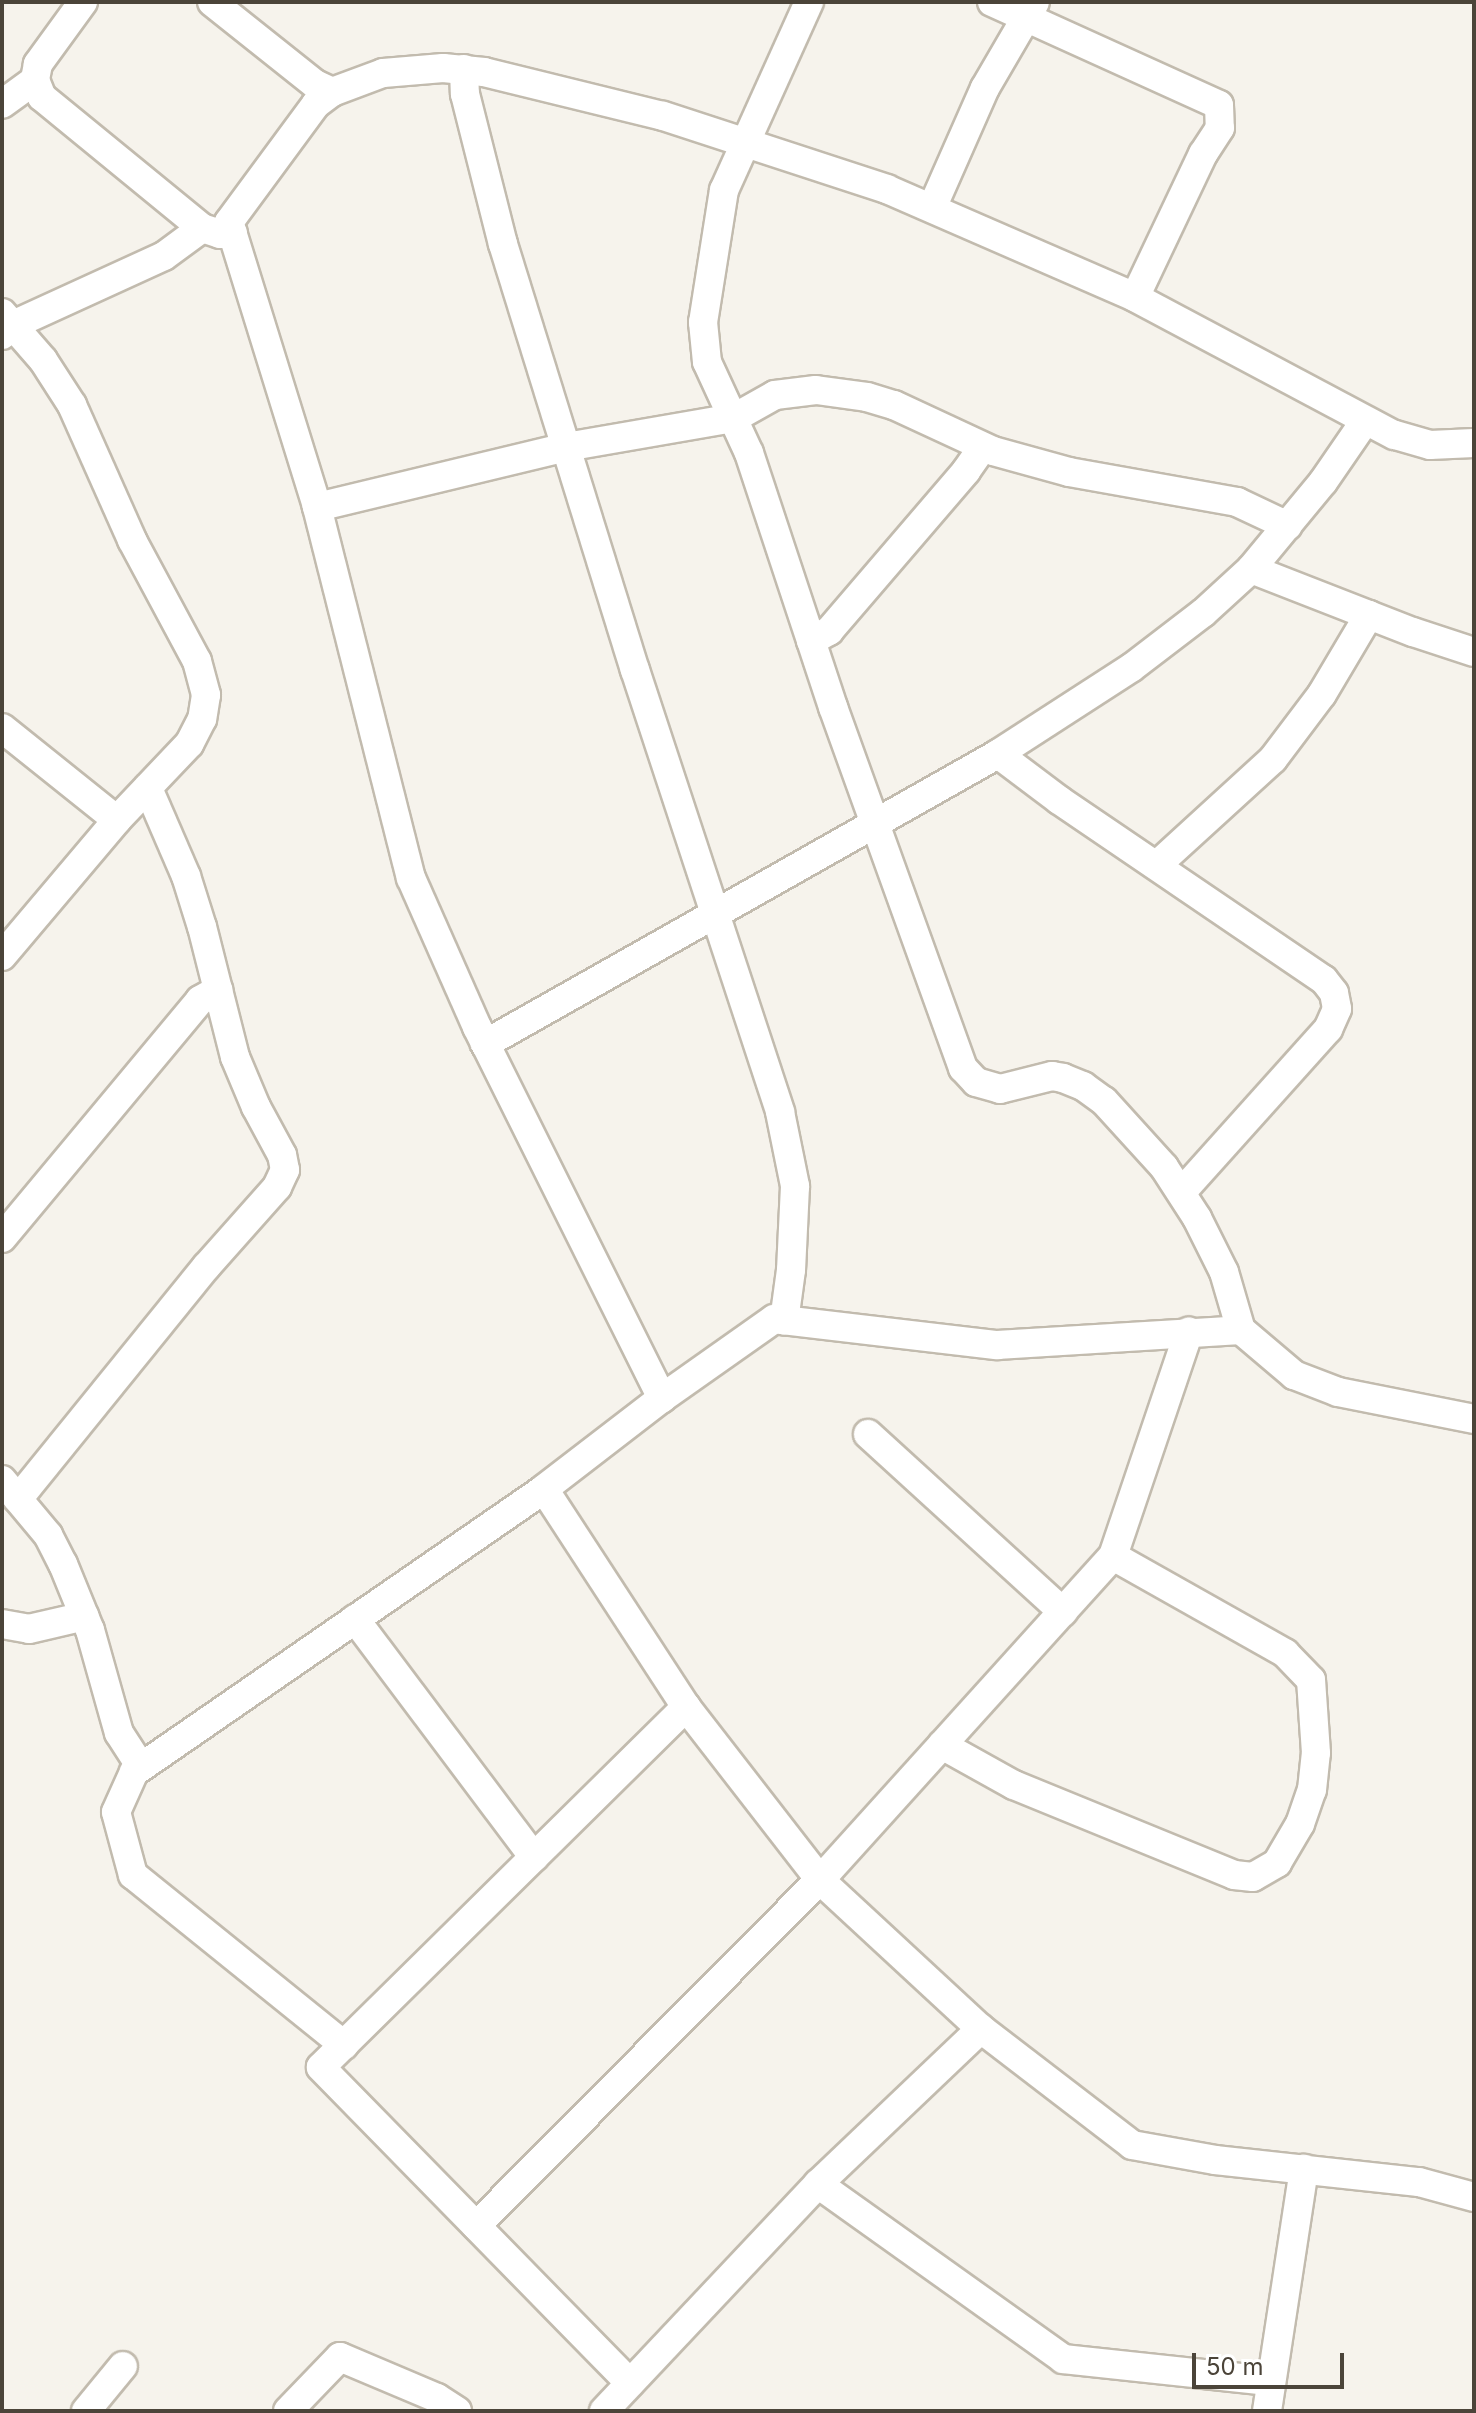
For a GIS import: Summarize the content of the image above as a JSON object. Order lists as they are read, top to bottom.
{
  "scale_bar": "50 m"
}
